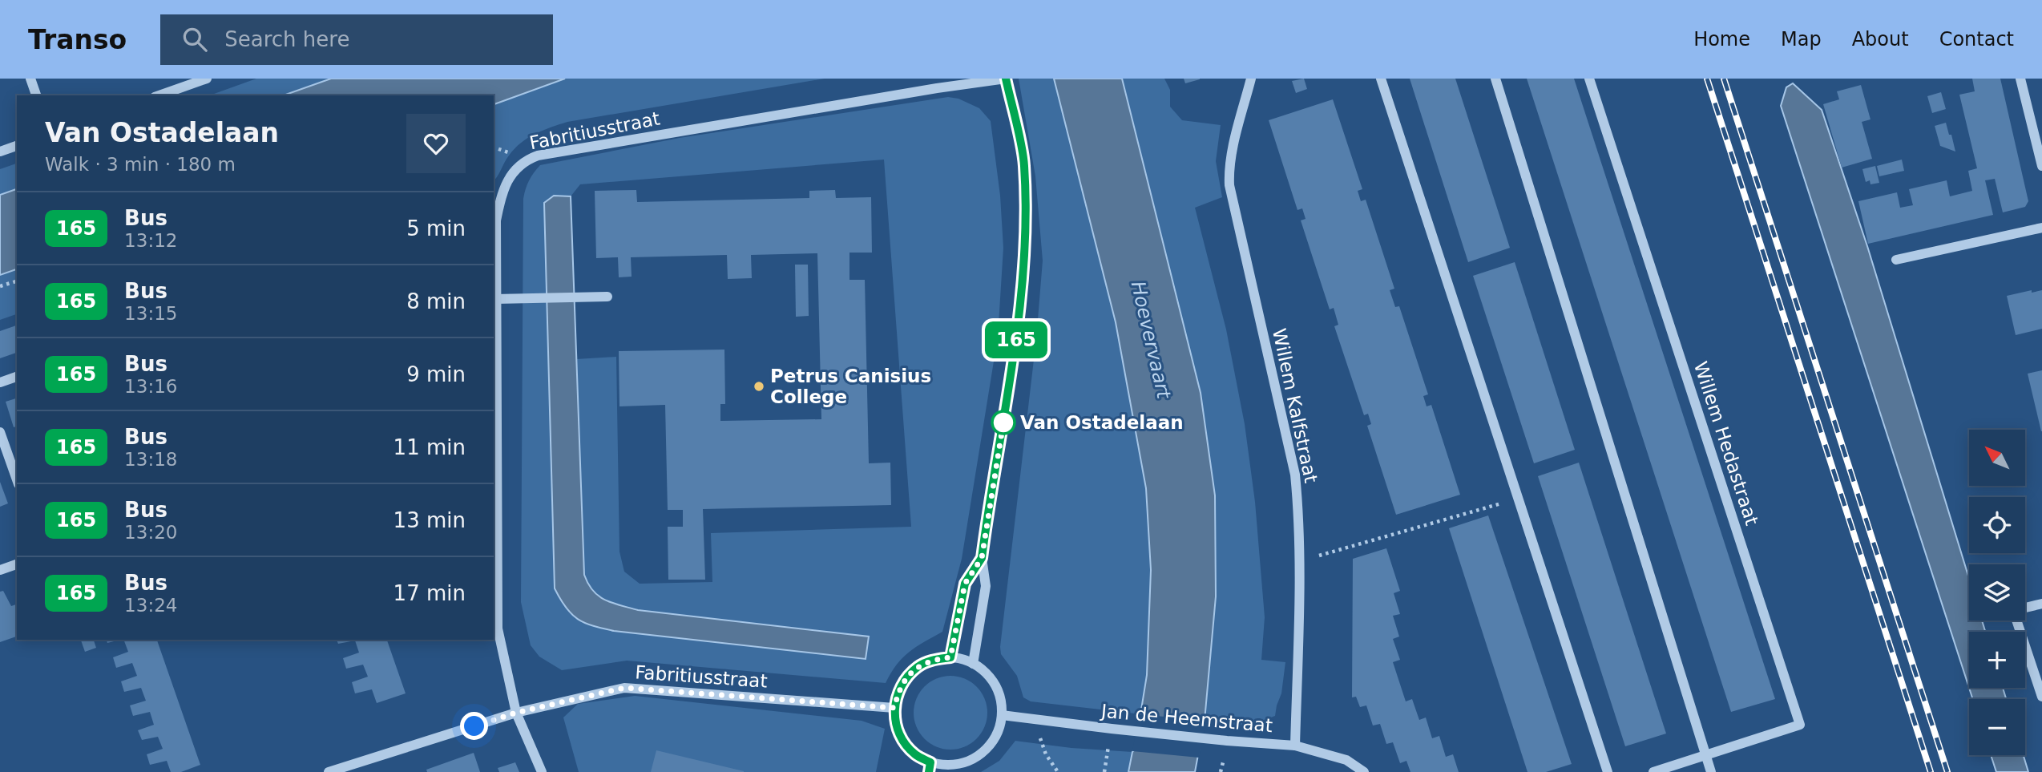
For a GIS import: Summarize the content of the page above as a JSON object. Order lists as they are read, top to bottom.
{
  "streets": {
    "street": [
      "Fabritiusstraat",
      "Willem Kalfstraat",
      "Willem Hedastraat",
      "Jan de Heemstraat"
    ]
  },
  "crossings": [
    ["Fabritiusstraat", "Jan de Heemstraat"],
    ["Willem Kalfstraat", "Jan de Heemstraat"]
  ],
  "water": ["Hoevervaart"],
  "places": ["Petrus Canisius College", "Van Ostadelaan"],
  "lines": ["bus line 165"],
  "north": "top left",
  "page": {
    "header": "Transo",
    "search": "Search here",
    "nav": [
      "Home",
      "Map",
      "About",
      "Contact"
    ],
    "on_map": "165",
    "heading": ["Van Ostadelaan", "Walk · 3 min · 180 m"],
    "list": [
      {
        "mark": "165",
        "name": "Bus",
        "note": "13:12",
        "value": "5 min"
      },
      {
        "mark": "165",
        "name": "Bus",
        "note": "13:15",
        "value": "8 min"
      },
      {
        "mark": "165",
        "name": "Bus",
        "note": "13:16",
        "value": "9 min"
      },
      {
        "mark": "165",
        "name": "Bus",
        "note": "13:18",
        "value": "11 min"
      },
      {
        "mark": "165",
        "name": "Bus",
        "note": "13:20",
        "value": "13 min"
      },
      {
        "mark": "165",
        "name": "Bus",
        "note": "13:24",
        "value": "17 min"
      }
    ],
    "map_buttons": ["+", "−"]
  }
}
